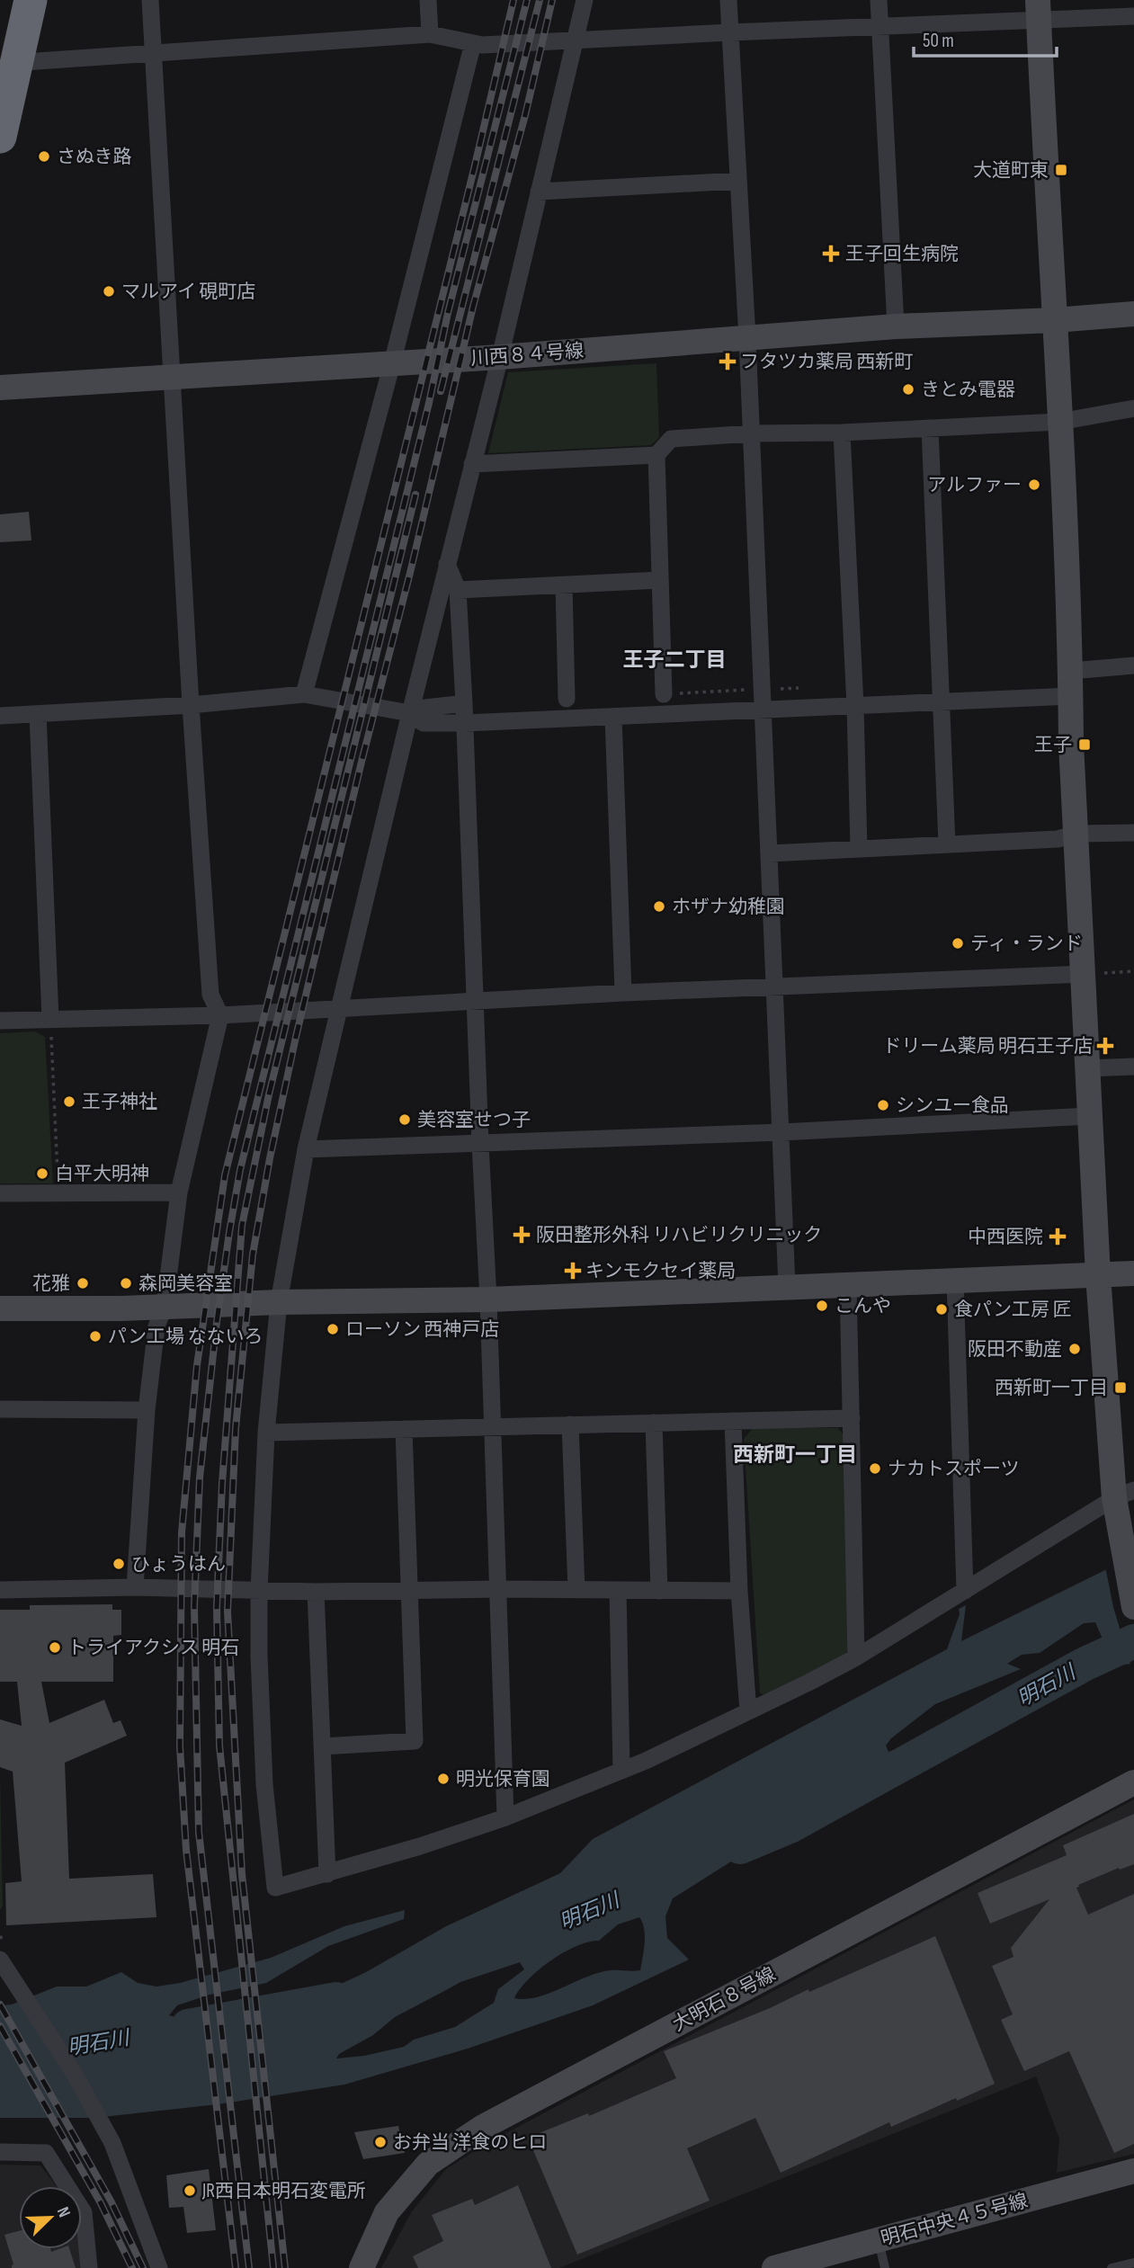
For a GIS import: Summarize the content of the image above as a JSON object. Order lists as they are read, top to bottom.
{
  "streets": {
    "street": ["川西８４号線", "大明石８号線", "明石中央４５号線"]
  },
  "districts": ["王子二丁目", "西新町一丁目"],
  "water": ["明石川"],
  "places": {
    "other": [
      "さぬき路",
      "マルアイ 硯町店",
      "きとみ電器",
      "アルファー",
      "ホザナ幼稚園",
      "ティ・ランド",
      "王子神社",
      "シンユー食品",
      "美容室せつ子",
      "白平大明神",
      "花雅",
      "森岡美容室",
      "こんや",
      "食パン工房 匠",
      "ローソン 西神戸店",
      "パン工場 なないろ",
      "阪田不動産",
      "ナカトスポーツ",
      "ひょうはん",
      "トライアクシス 明石",
      "明光保育園",
      "お弁当 洋食のヒロ",
      "JR西日本明石変電所"
    ],
    "transit": ["大道町東", "王子", "西新町一丁目"],
    "health": [
      "王子回生病院",
      "フタツカ薬局 西新町",
      "ドリーム薬局 明石王子店",
      "阪田整形外科 リハビリクリニック",
      "中西医院",
      "キンモクセイ薬局"
    ]
  },
  "scale_bar": "50 m",
  "north": "top right"
}
